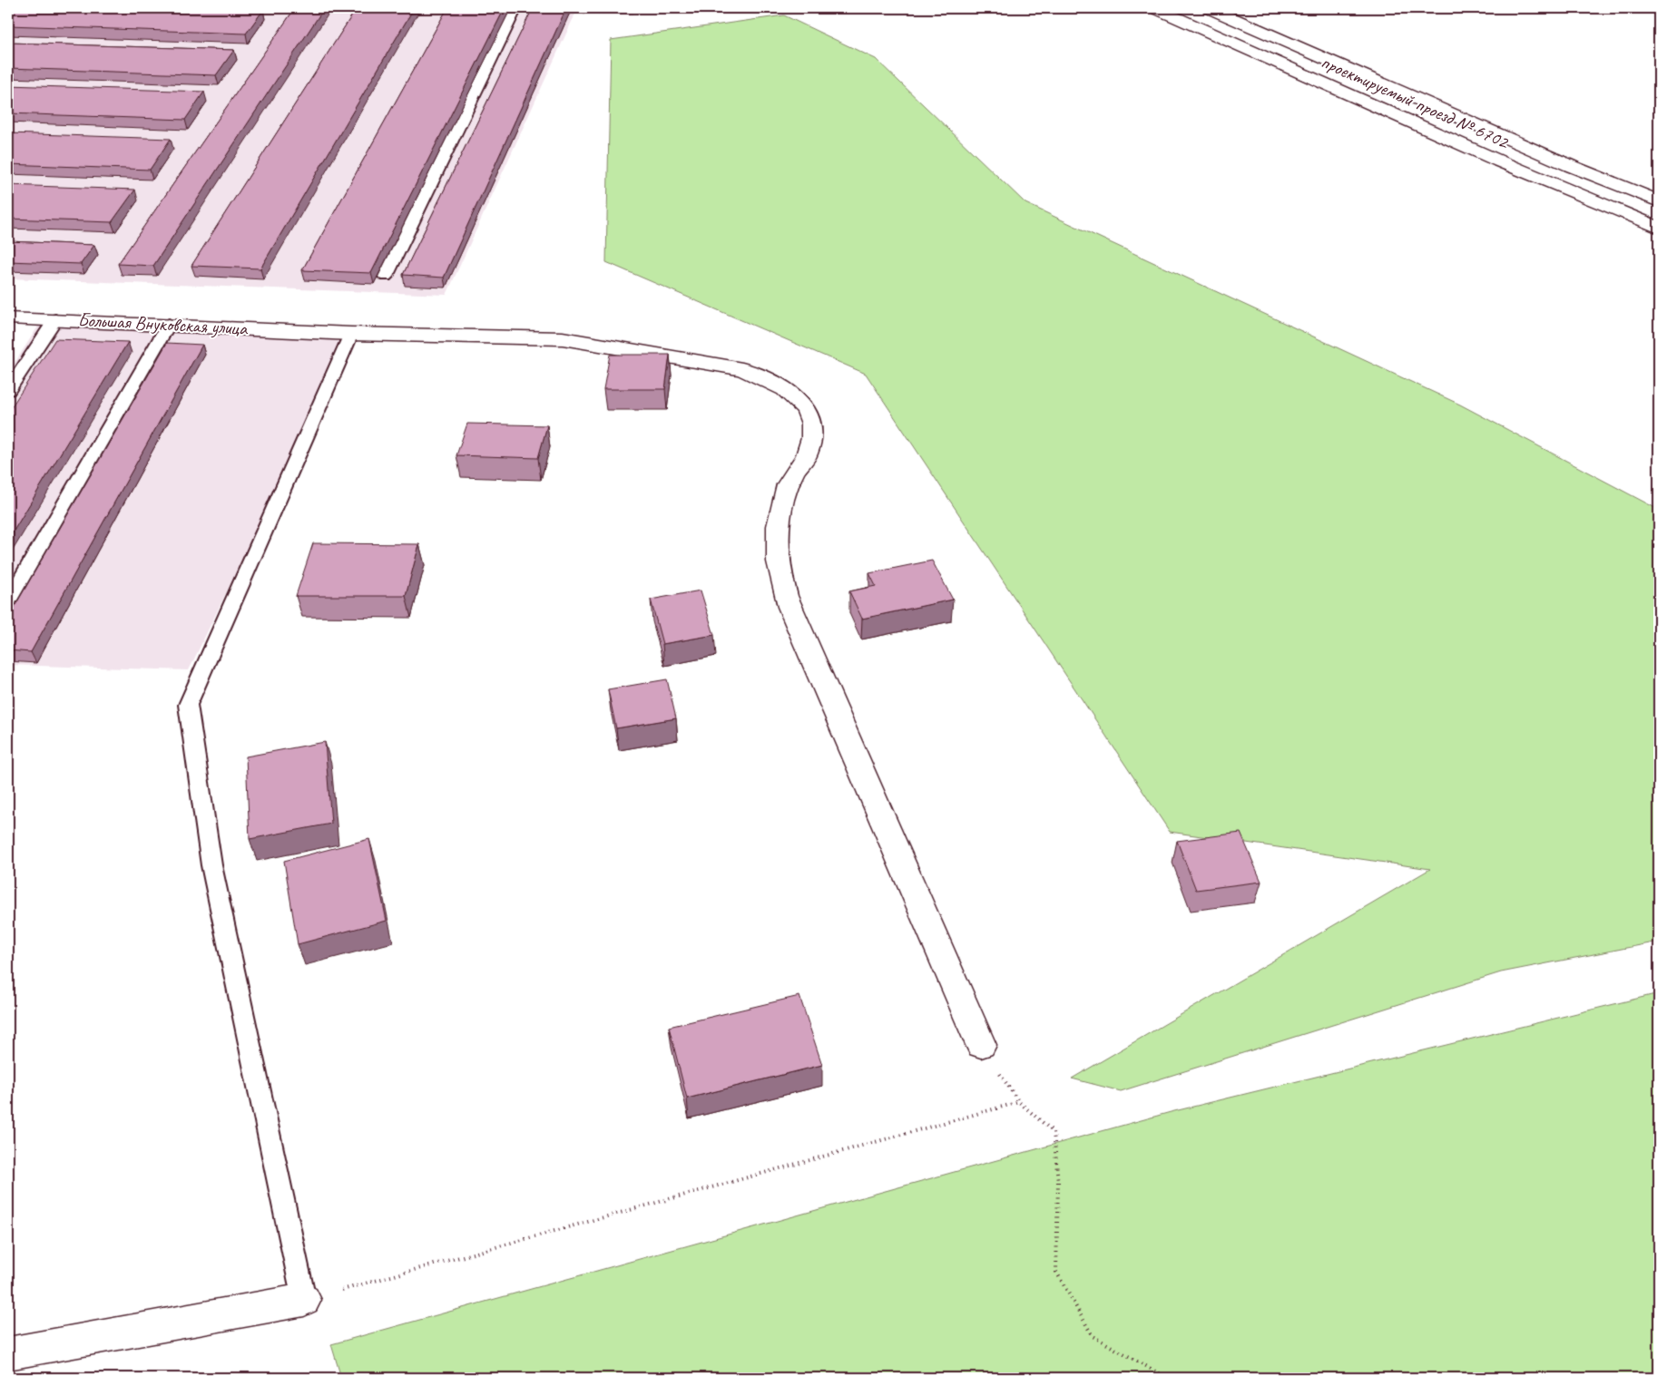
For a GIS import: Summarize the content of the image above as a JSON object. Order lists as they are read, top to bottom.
{
  "streets": {
    "street": ["проектируемый проезд № 6702", "Большая Внуковская улица"]
  }
}
